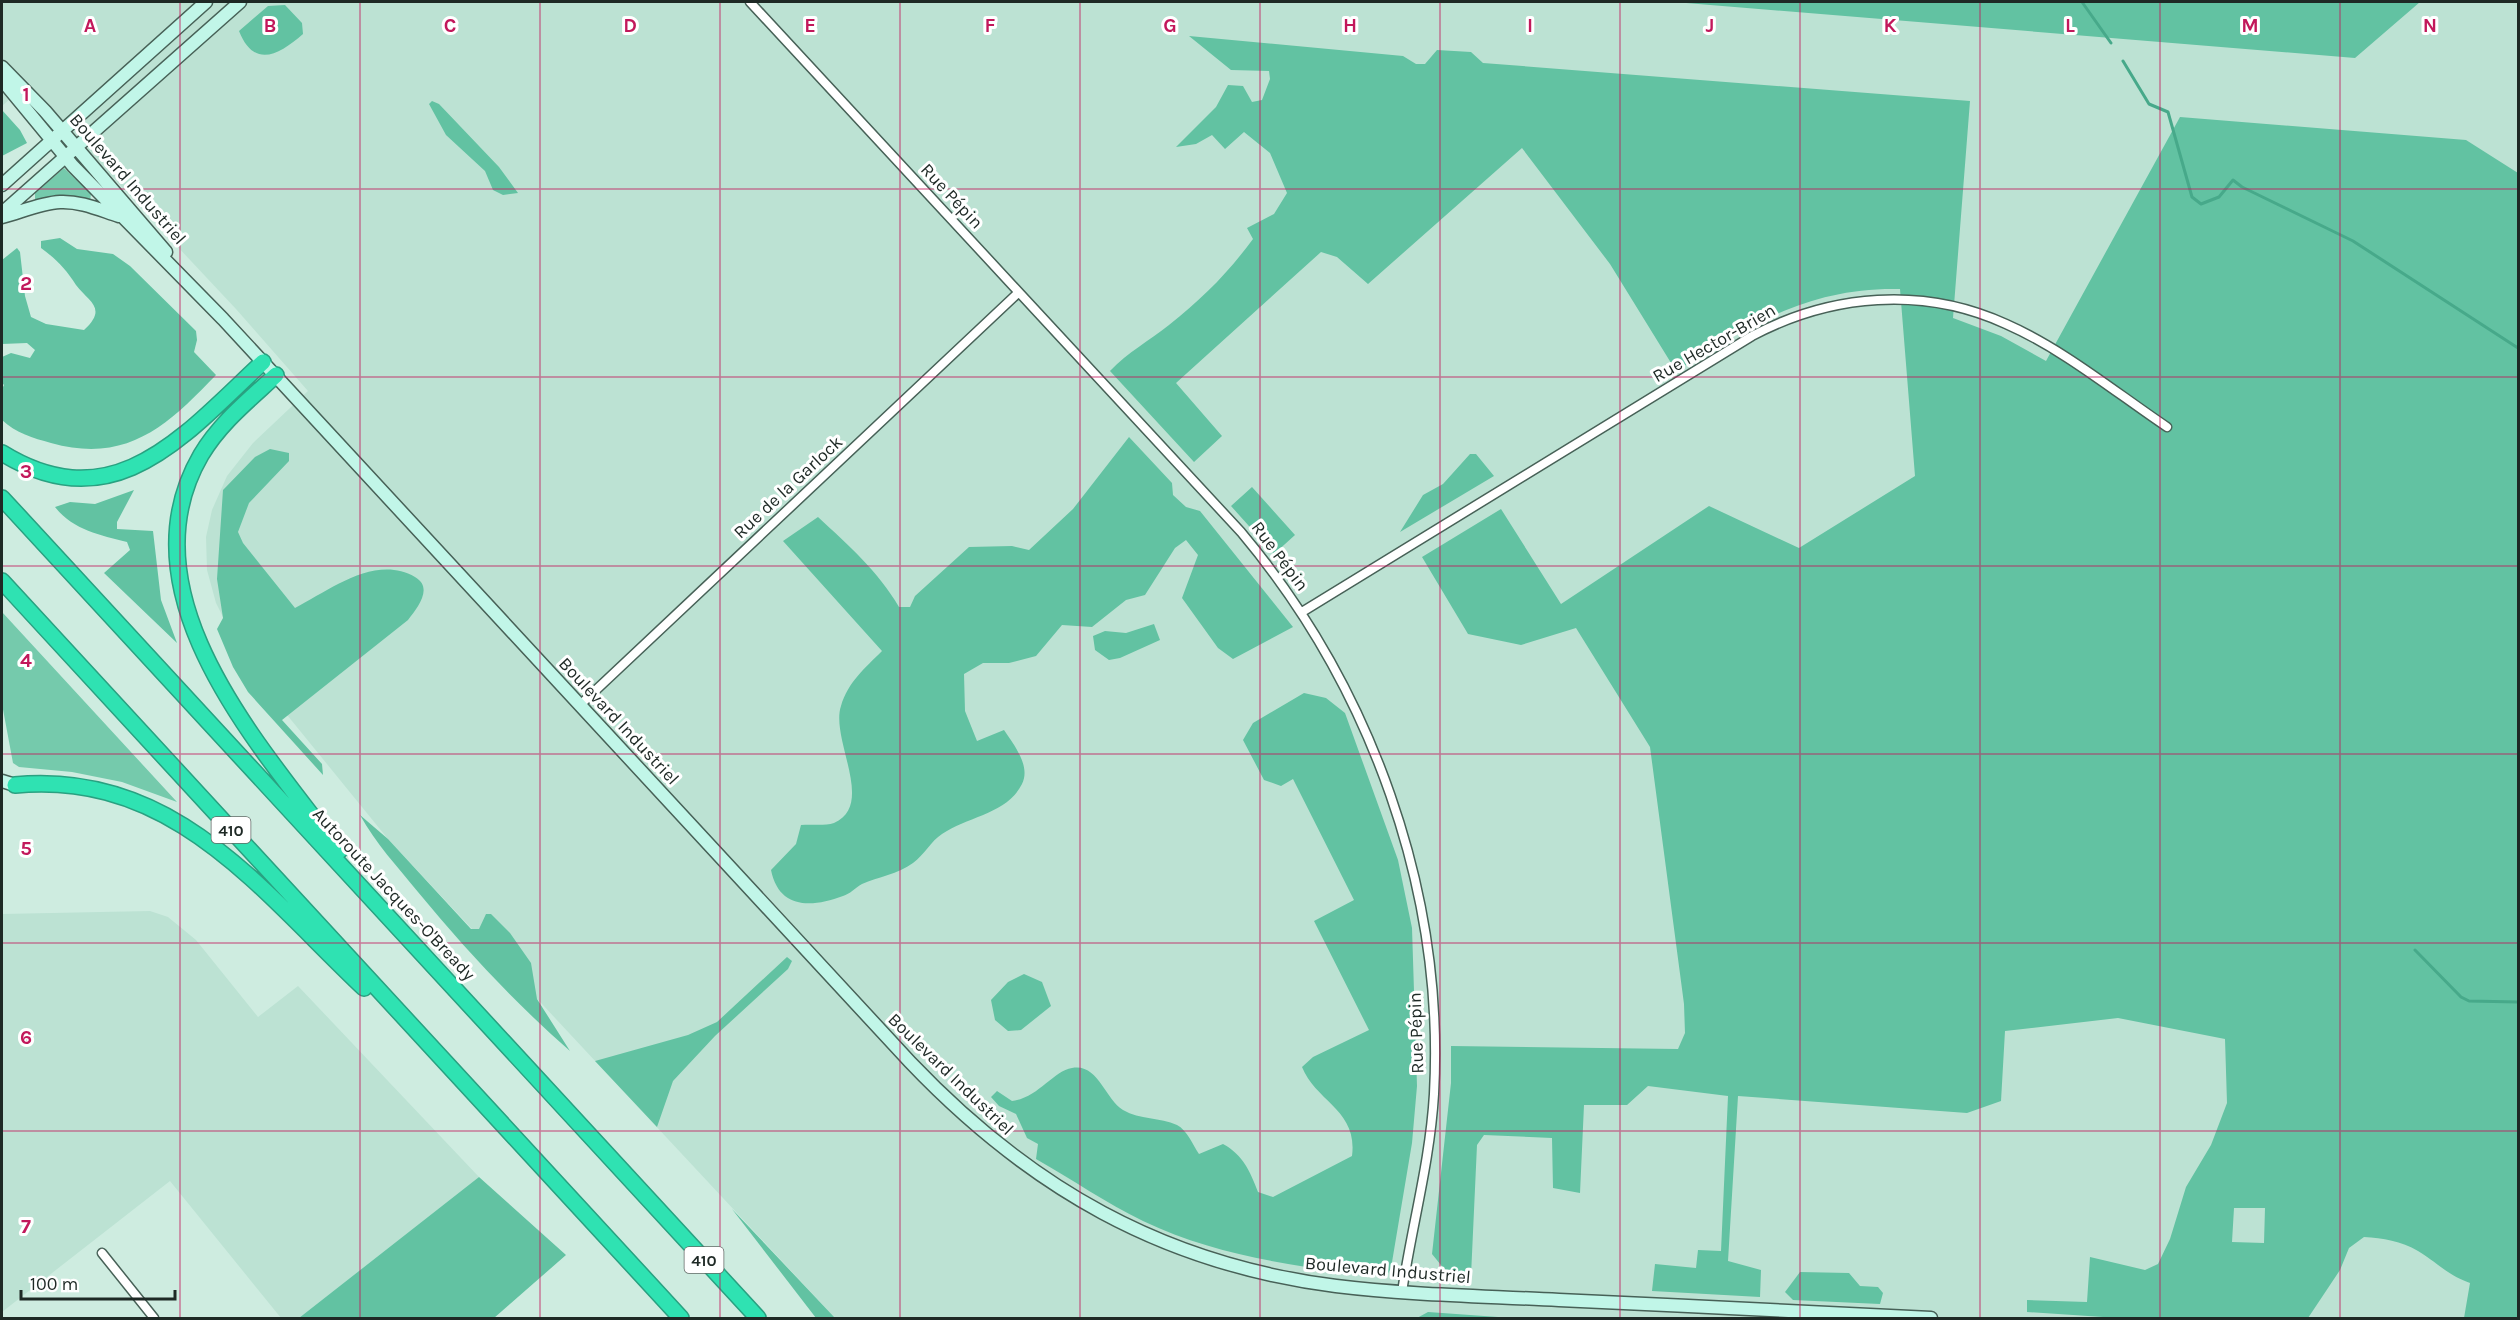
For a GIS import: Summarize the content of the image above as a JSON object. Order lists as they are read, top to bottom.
{
  "streets": {
    "highway": ["410", "Autoroute Jacques-O'Bready"],
    "street": [
      "Boulevard Industriel",
      "Rue Pépin",
      "Rue Hector-Brien",
      "Rue de la Garlock"
    ]
  },
  "crossings": [
    ["Boulevard Industriel", "Rue Pépin"],
    ["Boulevard Industriel", "Rue de la Garlock"],
    ["Rue Pépin", "Rue Hector-Brien"],
    ["Rue Pépin", "Rue de la Garlock"]
  ],
  "scale_bar": "100 m",
  "grid": {
    "columns": [
      "A",
      "B",
      "C",
      "D",
      "E",
      "F",
      "G",
      "H",
      "I",
      "J",
      "K",
      "L",
      "M",
      "N"
    ],
    "rows": [
      "1",
      "2",
      "3",
      "4",
      "5",
      "6",
      "7"
    ]
  }
}
